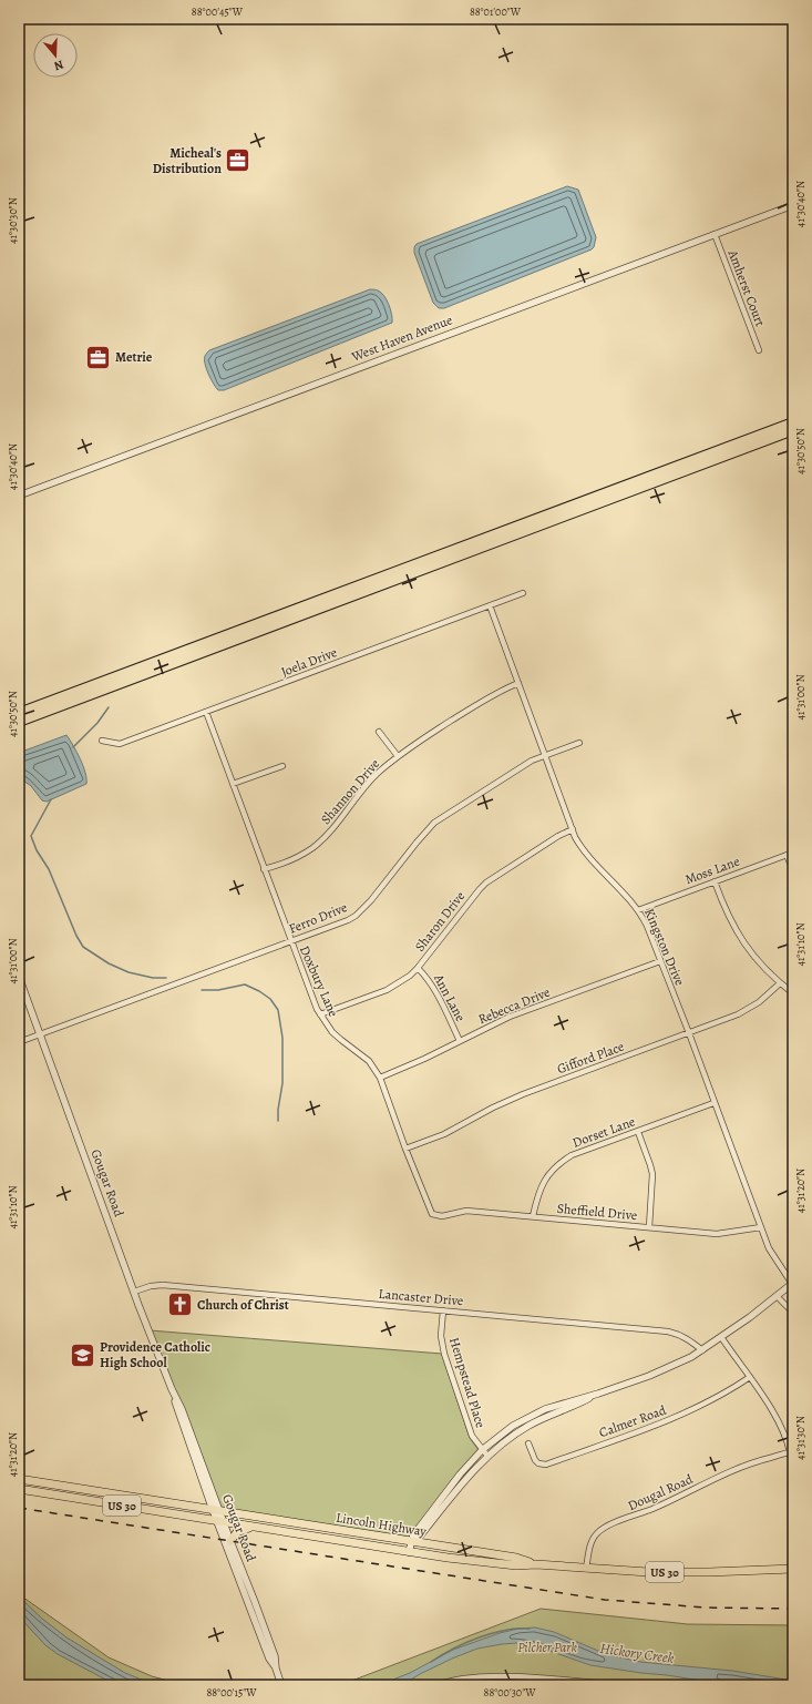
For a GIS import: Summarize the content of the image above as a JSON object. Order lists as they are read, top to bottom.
{
  "streets": {
    "main road": ["US 30", "Lincoln Highway"],
    "street": [
      "Amherst Court",
      "West Haven Avenue",
      "Joela Drive",
      "Shannon Drive",
      "Moss Lane",
      "Ferro Drive",
      "Sharon Drive",
      "Kingston Drive",
      "Doxbury Lane",
      "Ann Lane",
      "Rebecca Drive",
      "Gifford Place",
      "Dorset Lane",
      "Gougar Road",
      "Sheffield Drive",
      "Lancaster Drive",
      "Hempstead Place",
      "Calmer Road",
      "Dougal Road"
    ]
  },
  "crossings": [
    ["Amherst Court", "West Haven Avenue"],
    ["Joela Drive", "Kingston Drive"],
    ["Joela Drive", "Doxbury Lane"],
    ["Shannon Drive", "Kingston Drive"],
    ["Shannon Drive", "Doxbury Lane"],
    ["Moss Lane", "Kingston Drive"],
    ["Ferro Drive", "Kingston Drive"],
    ["Ferro Drive", "Doxbury Lane"],
    ["Ferro Drive", "Gougar Road"],
    ["Sharon Drive", "Kingston Drive"],
    ["Sharon Drive", "Doxbury Lane"],
    ["Sharon Drive", "Ann Lane"],
    ["Kingston Drive", "Rebecca Drive"],
    ["Kingston Drive", "Gifford Place"],
    ["Kingston Drive", "Dorset Lane"],
    ["Kingston Drive", "Sheffield Drive"],
    ["Doxbury Lane", "Rebecca Drive"],
    ["Doxbury Lane", "Gifford Place"],
    ["Doxbury Lane", "Sheffield Drive"],
    ["Ann Lane", "Rebecca Drive"],
    ["Dorset Lane", "Sheffield Drive"],
    ["Gougar Road", "Lancaster Drive"],
    ["Gougar Road", "US 30"],
    ["Gougar Road", "Lincoln Highway"],
    ["Lancaster Drive", "Hempstead Place"],
    ["Dougal Road", "Lincoln Highway"],
    ["US 30", "Lincoln Highway"]
  ],
  "water": ["Hickory Creek"],
  "parks": ["Pilcher Park"],
  "places": {
    "office": ["Micheal's Distribution", "Metrie"],
    "church": ["Church of Christ"],
    "school or university": ["Providence Catholic High School"]
  },
  "north": "bottom",
  "coordinates": [
    "88°00'45\"W",
    "88°01'00\"W",
    "41°30'40\"N",
    "41°30'30\"N",
    "41°30'50\"N",
    "41°31'00\"N",
    "41°31'10\"N",
    "41°31'20\"N",
    "41°31'30\"N",
    "88°00'15\"W",
    "88°00'30\"W"
  ]
}
